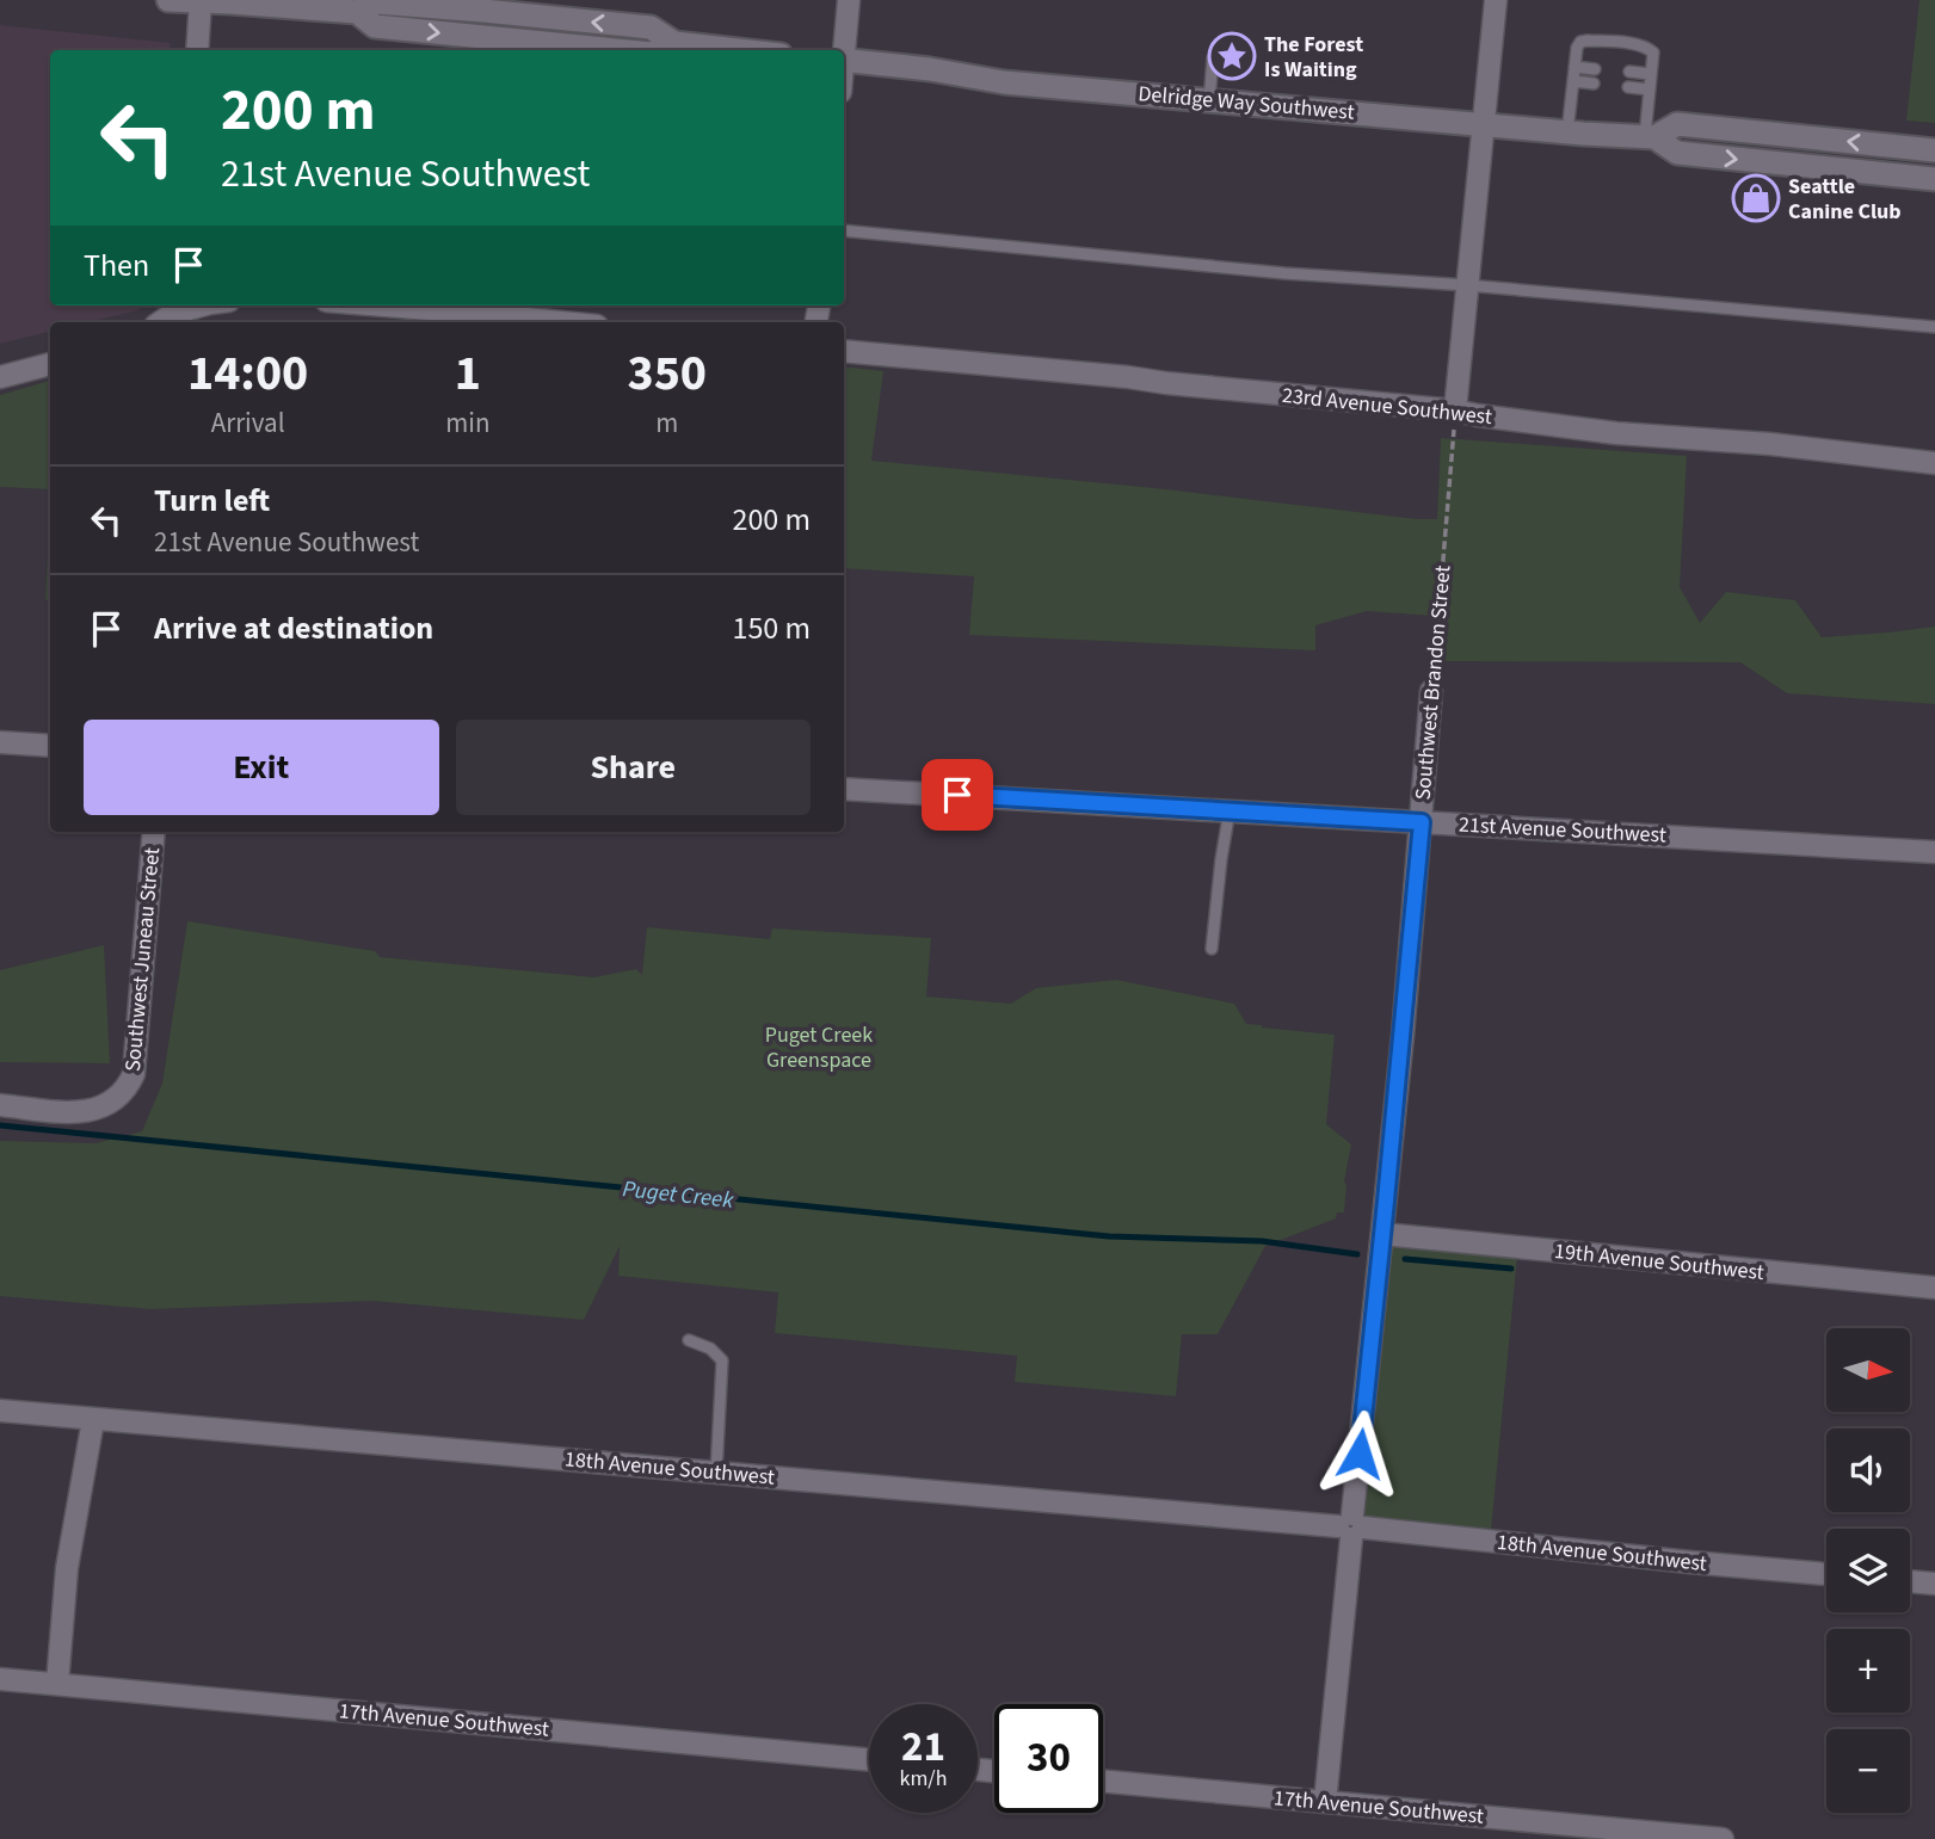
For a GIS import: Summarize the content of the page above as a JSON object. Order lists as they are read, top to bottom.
{
  "streets": {
    "main road": ["Delridge Way Southwest"],
    "street": [
      "23rd Avenue Southwest",
      "Southwest Brandon Street",
      "21st Avenue Southwest",
      "Southwest Juneau Street",
      "19th Avenue Southwest",
      "18th Avenue Southwest",
      "17th Avenue Southwest"
    ]
  },
  "crossings": [
    ["23rd Avenue Southwest", "Southwest Brandon Street"],
    ["Southwest Brandon Street", "21st Avenue Southwest"],
    ["Southwest Brandon Street", "19th Avenue Southwest"],
    ["Southwest Brandon Street", "18th Avenue Southwest"],
    ["Southwest Brandon Street", "17th Avenue Southwest"]
  ],
  "water": ["Puget Creek"],
  "parks": ["Puget Creek Greenspace"],
  "places": {
    "place": ["The Forest Is Waiting"],
    "shop": ["Seattle Canine Club"]
  },
  "north": "right",
  "page": {
    "turn": ["200 m", "21st Avenue Southwest"],
    "then": "Then",
    "eta": [
      "14:00",
      "Arrival",
      "1",
      "min",
      "350",
      "m"
    ],
    "list": [
      {
        "name": "Turn left",
        "note": "21st Avenue Southwest",
        "value": "200 m"
      },
      {
        "name": "Arrive at destination",
        "value": "150 m"
      }
    ],
    "buttons": ["Exit", "Share"],
    "map_buttons": ["+", "−"],
    "speed": "21 km/h",
    "limit": "30"
  }
}
